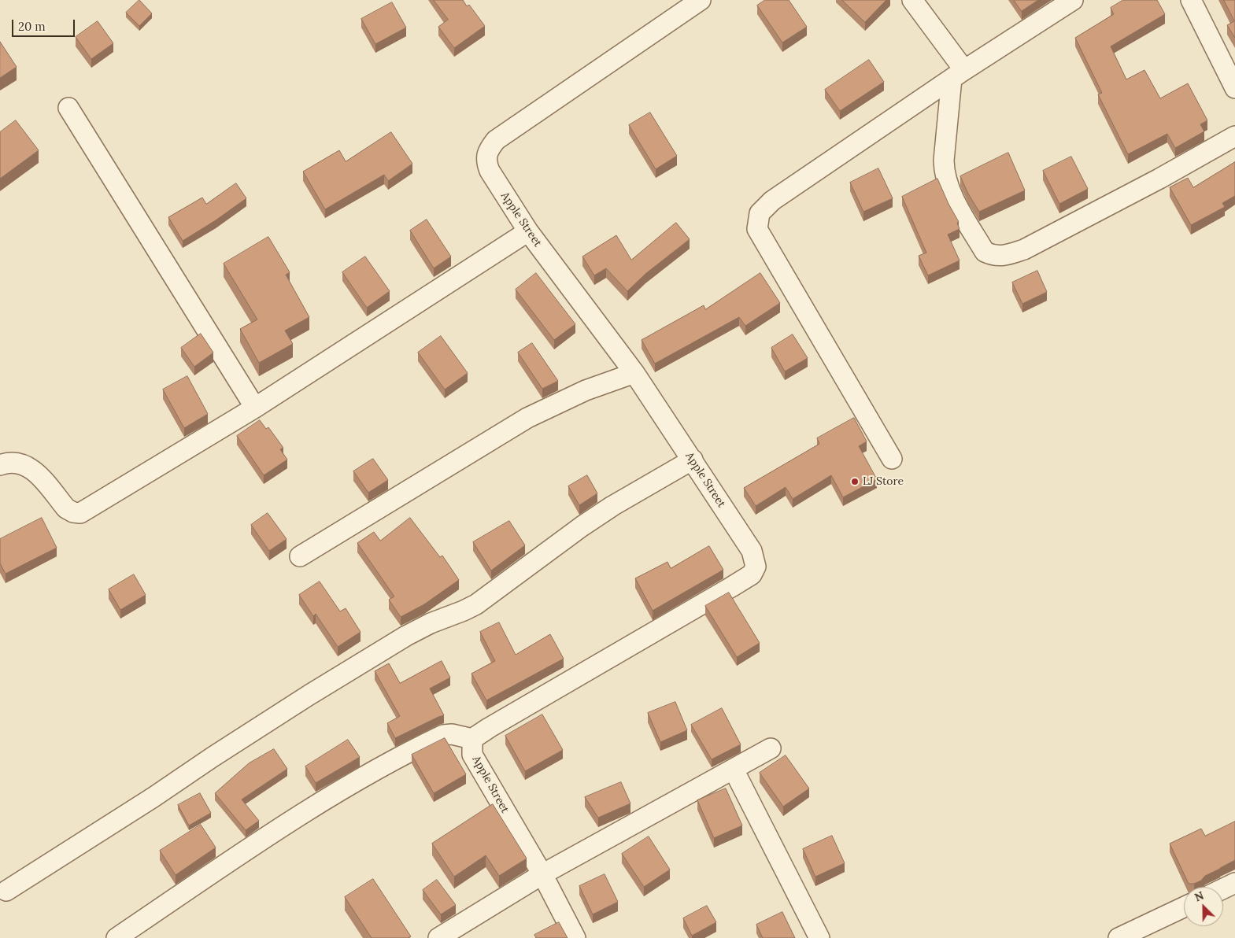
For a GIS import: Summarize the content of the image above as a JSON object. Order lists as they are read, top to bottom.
{
  "streets": {
    "street": ["Apple Street"]
  },
  "places": ["LJ Store"],
  "scale_bar": "20 m",
  "north": "top left"
}
